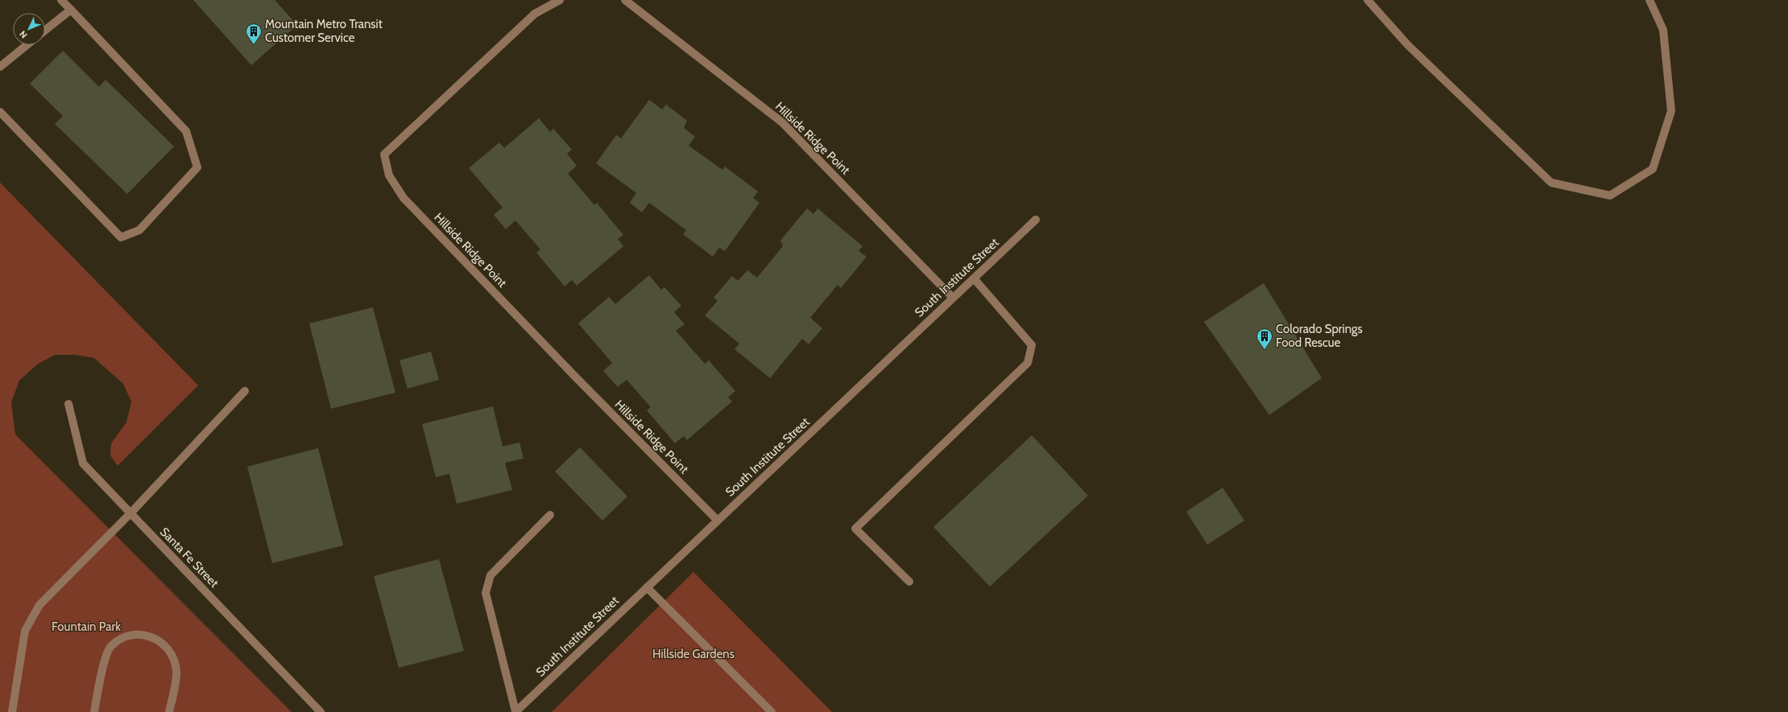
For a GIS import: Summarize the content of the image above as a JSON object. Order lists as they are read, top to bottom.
{
  "streets": {
    "street": ["Hillside Ridge Point", "South Institute Street", "Santa Fe Street"]
  },
  "crossings": [
    ["Hillside Ridge Point", "South Institute Street"]
  ],
  "parks": ["Fountain Park", "Hillside Gardens"],
  "places": {
    "building": ["Mountain Metro Transit Customer Service", "Colorado Springs Food Rescue"]
  },
  "north": "bottom left"
}
